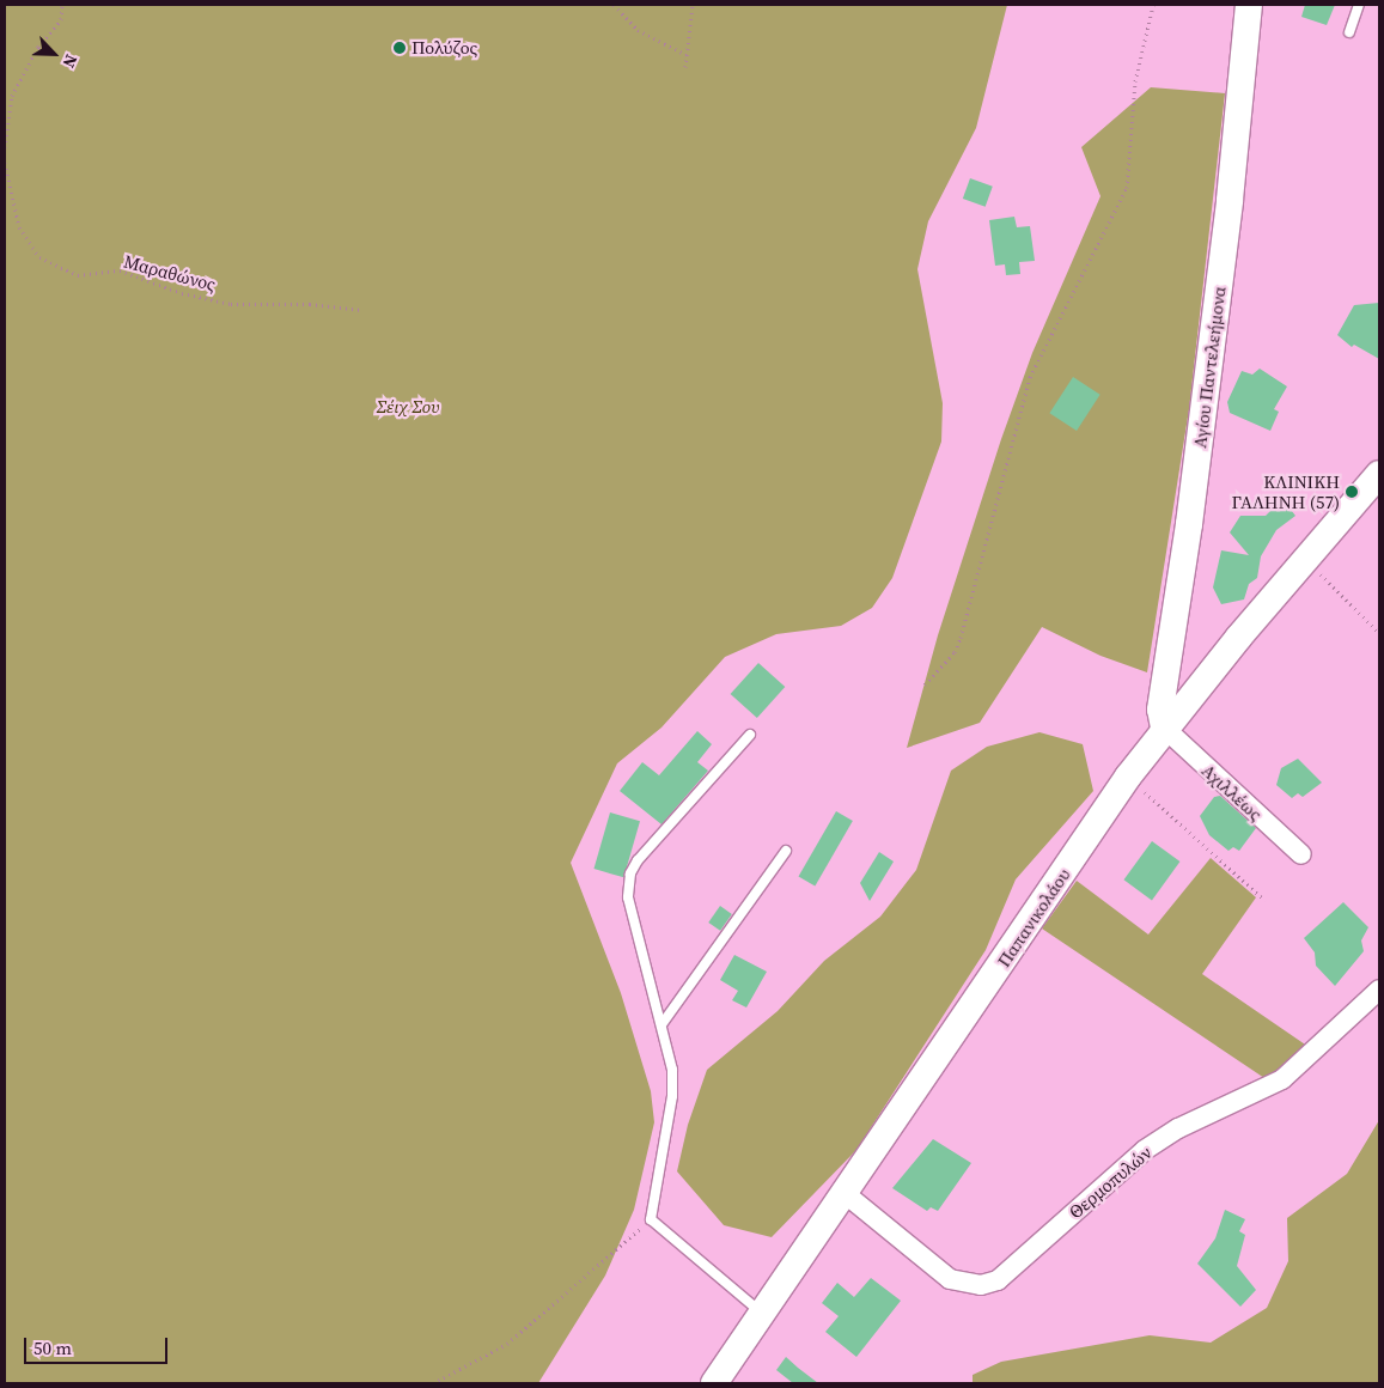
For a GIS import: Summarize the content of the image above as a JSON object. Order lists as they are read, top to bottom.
{
  "streets": {
    "main road": ["Αγίου Παντελεήμονα", "Παπανικολάου"],
    "street": ["Αχιλλέως", "Θερμοπυλών"],
    "path": ["Μαραθώνος"]
  },
  "crossings": [
    ["Αγίου Παντελεήμονα", "Αχιλλέως"],
    ["Αγίου Παντελεήμονα", "Παπανικολάου"],
    ["Αχιλλέως", "Παπανικολάου"],
    ["Παπανικολάου", "Θερμοπυλών"]
  ],
  "parks": ["Σέιχ Σου"],
  "places": ["Πολύζος", "ΚΛΙΝΙΚΗ ΓΑΛΗΝΗ (57)"],
  "scale_bar": "50 m",
  "north": "bottom right"
}
